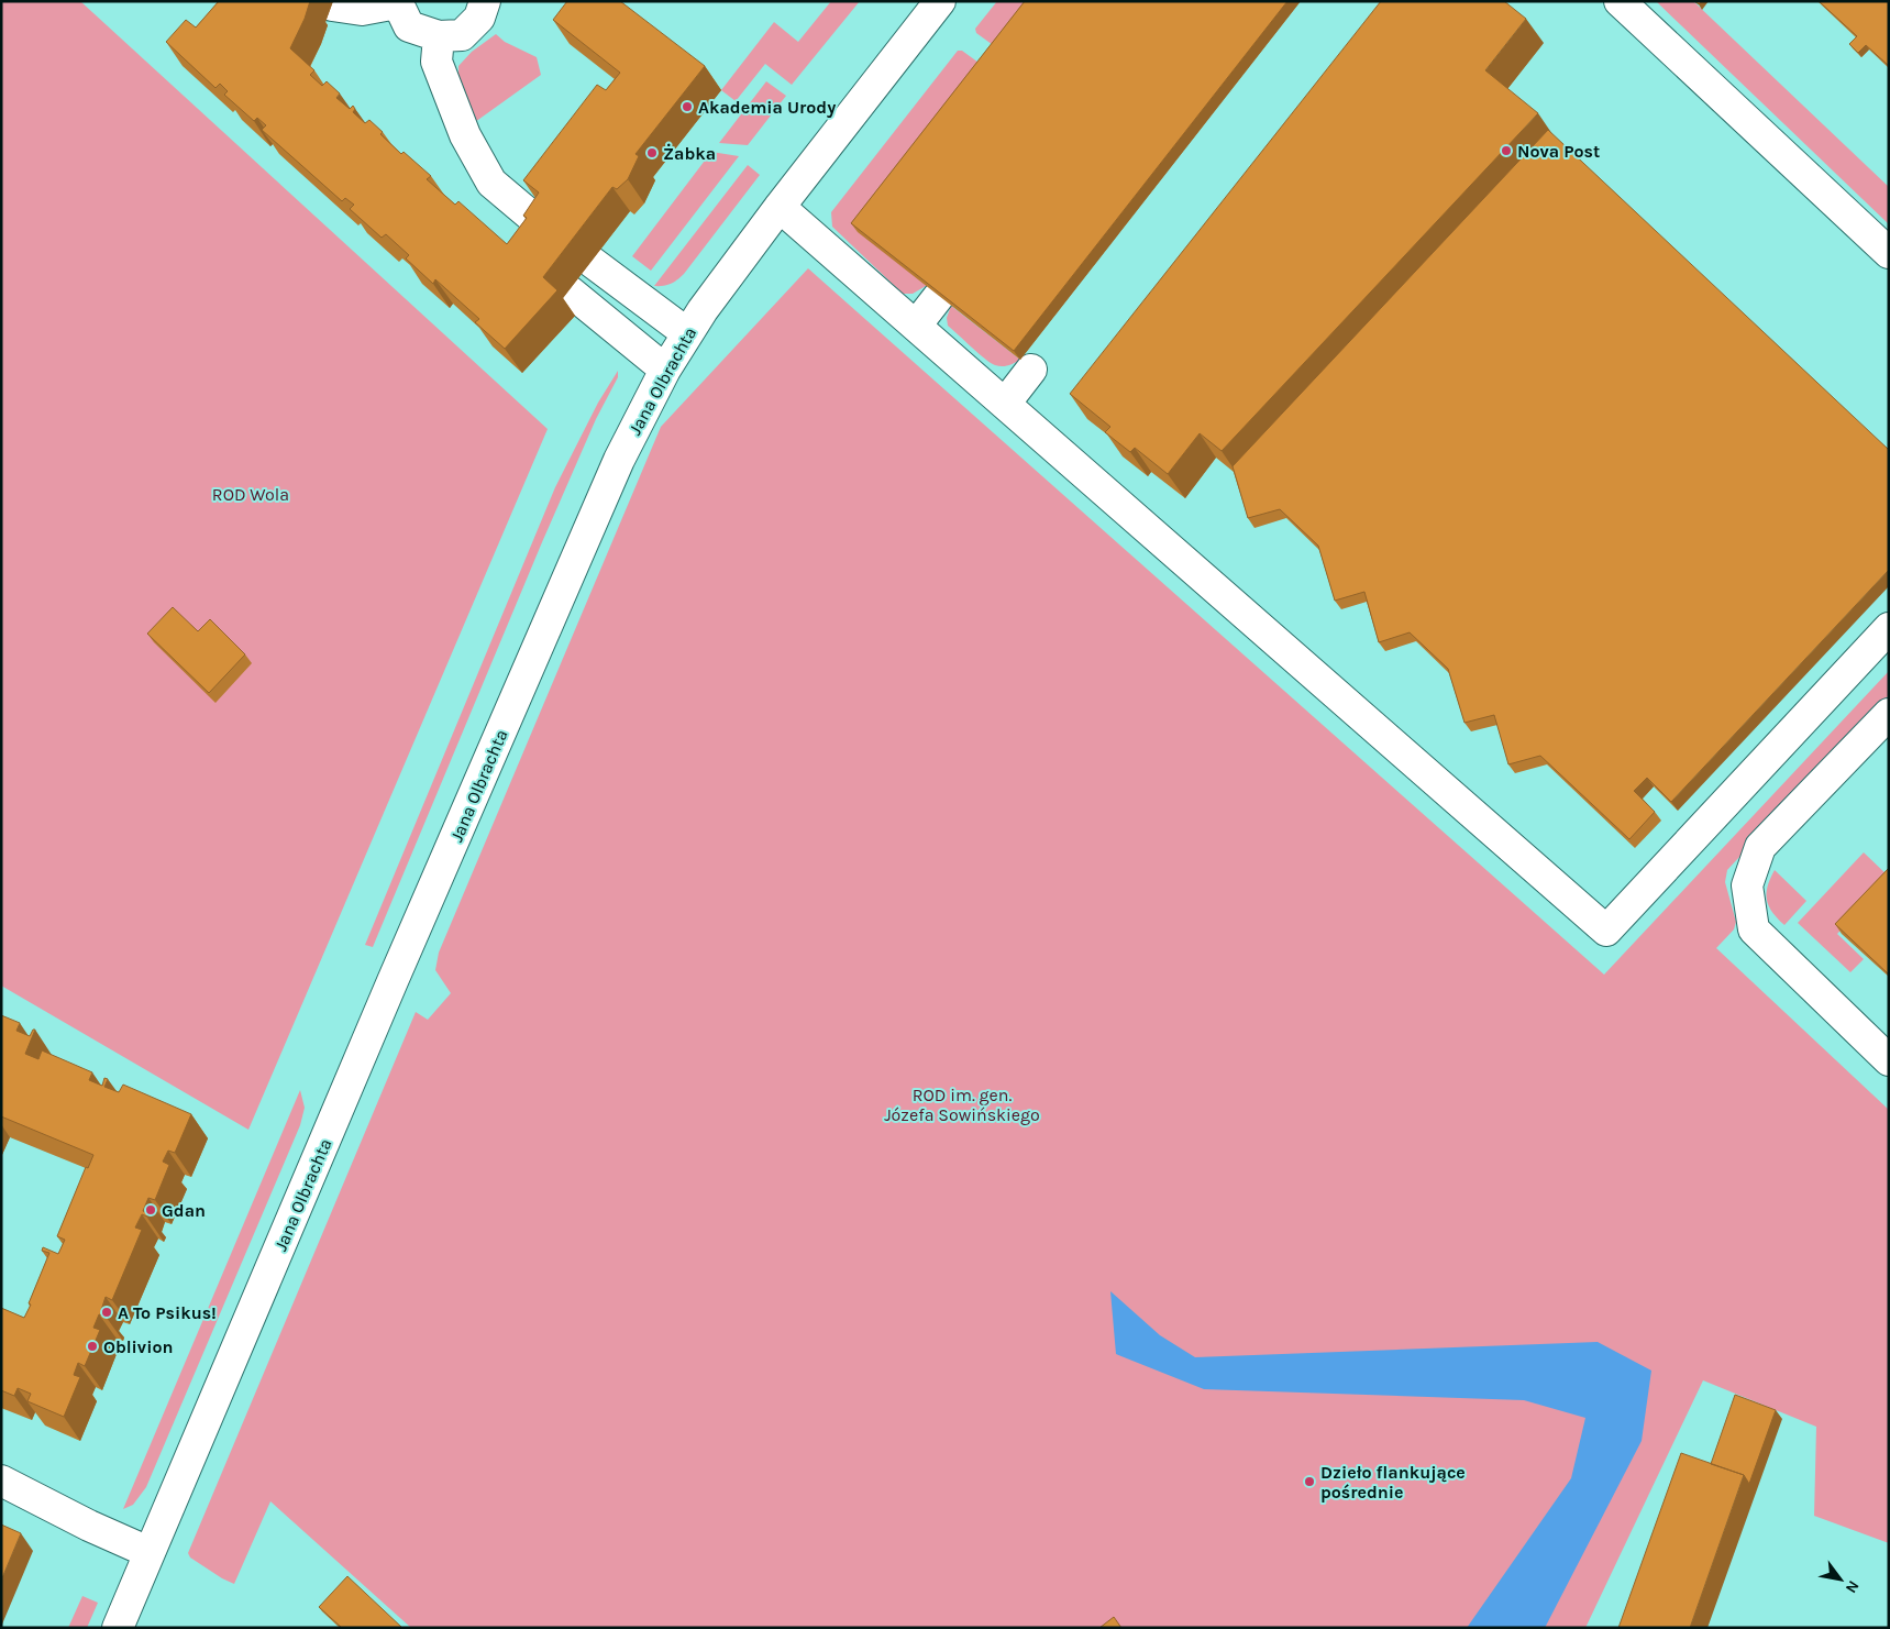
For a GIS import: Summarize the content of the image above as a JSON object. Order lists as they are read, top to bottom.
{
  "streets": {
    "street": ["Jana Olbrachta"]
  },
  "parks": ["ROD Wola", "ROD im. gen. Józefa Sowińskiego"],
  "places": [
    "Akademia Urody",
    "Nova Post",
    "Żabka",
    "Gdan",
    "A To Psikus!",
    "Oblivion",
    "Dzieło flankujące pośrednie"
  ],
  "north": "bottom right"
}
